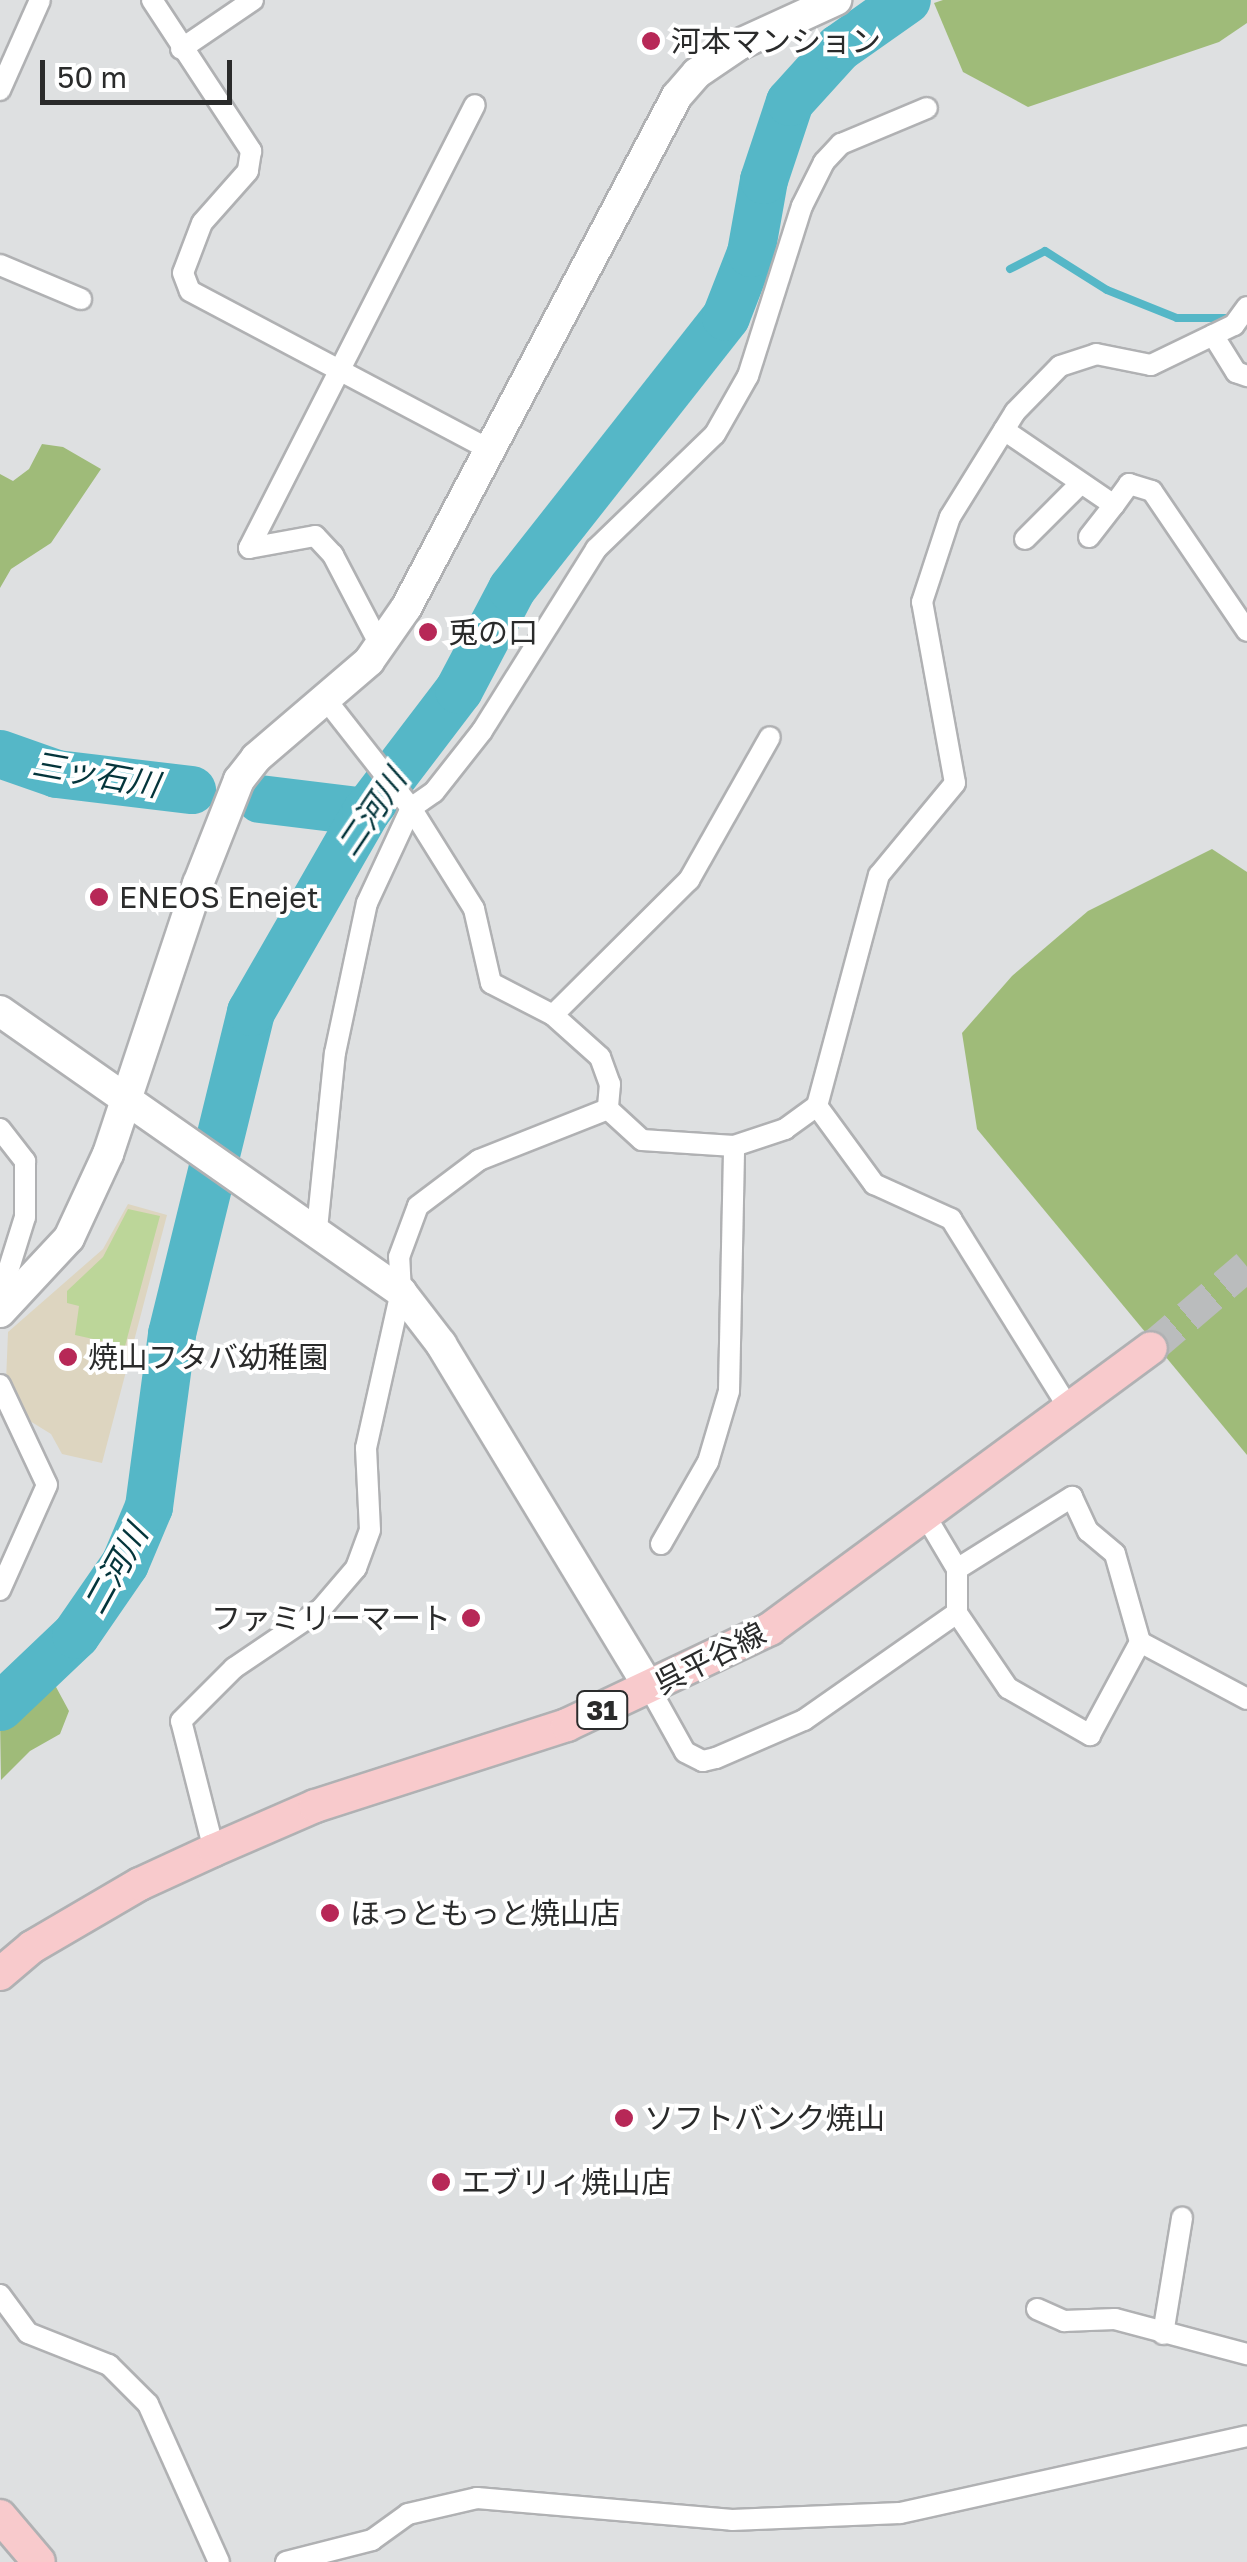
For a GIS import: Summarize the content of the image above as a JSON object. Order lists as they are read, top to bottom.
{
  "streets": {
    "main road": ["呉平谷線", "31"]
  },
  "water": ["三ッ石川", "二河川"],
  "places": [
    "河本マンション",
    "兎の口",
    "ENEOS Enejet",
    "焼山フタバ幼稚園",
    "ファミリーマート",
    "ほっともっと焼山店",
    "ソフトバンク焼山",
    "エブリィ焼山店"
  ],
  "scale_bar": "50 m"
}
